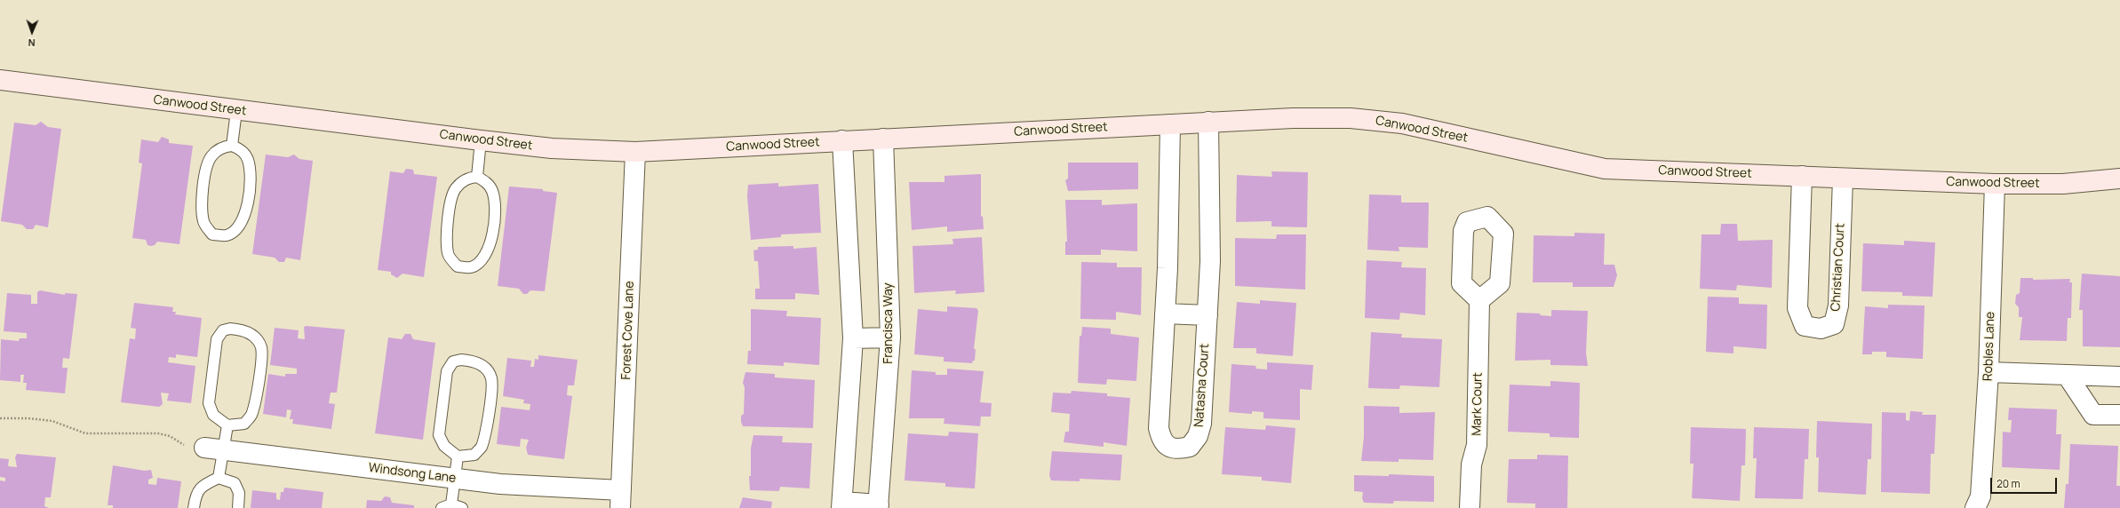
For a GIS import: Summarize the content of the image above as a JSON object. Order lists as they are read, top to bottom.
{
  "streets": {
    "street": [
      "Canwood Street",
      "Christian Court",
      "Francisca Way",
      "Forest Cove Lane",
      "Robles Lane",
      "Natasha Court",
      "Mark Court",
      "Windsong Lane"
    ]
  },
  "crossings": [
    ["Canwood Street", "Christian Court"],
    ["Canwood Street", "Francisca Way"],
    ["Canwood Street", "Forest Cove Lane"],
    ["Canwood Street", "Robles Lane"],
    ["Canwood Street", "Natasha Court"],
    ["Forest Cove Lane", "Windsong Lane"]
  ],
  "scale_bar": "20 m",
  "north": "bottom"
}
